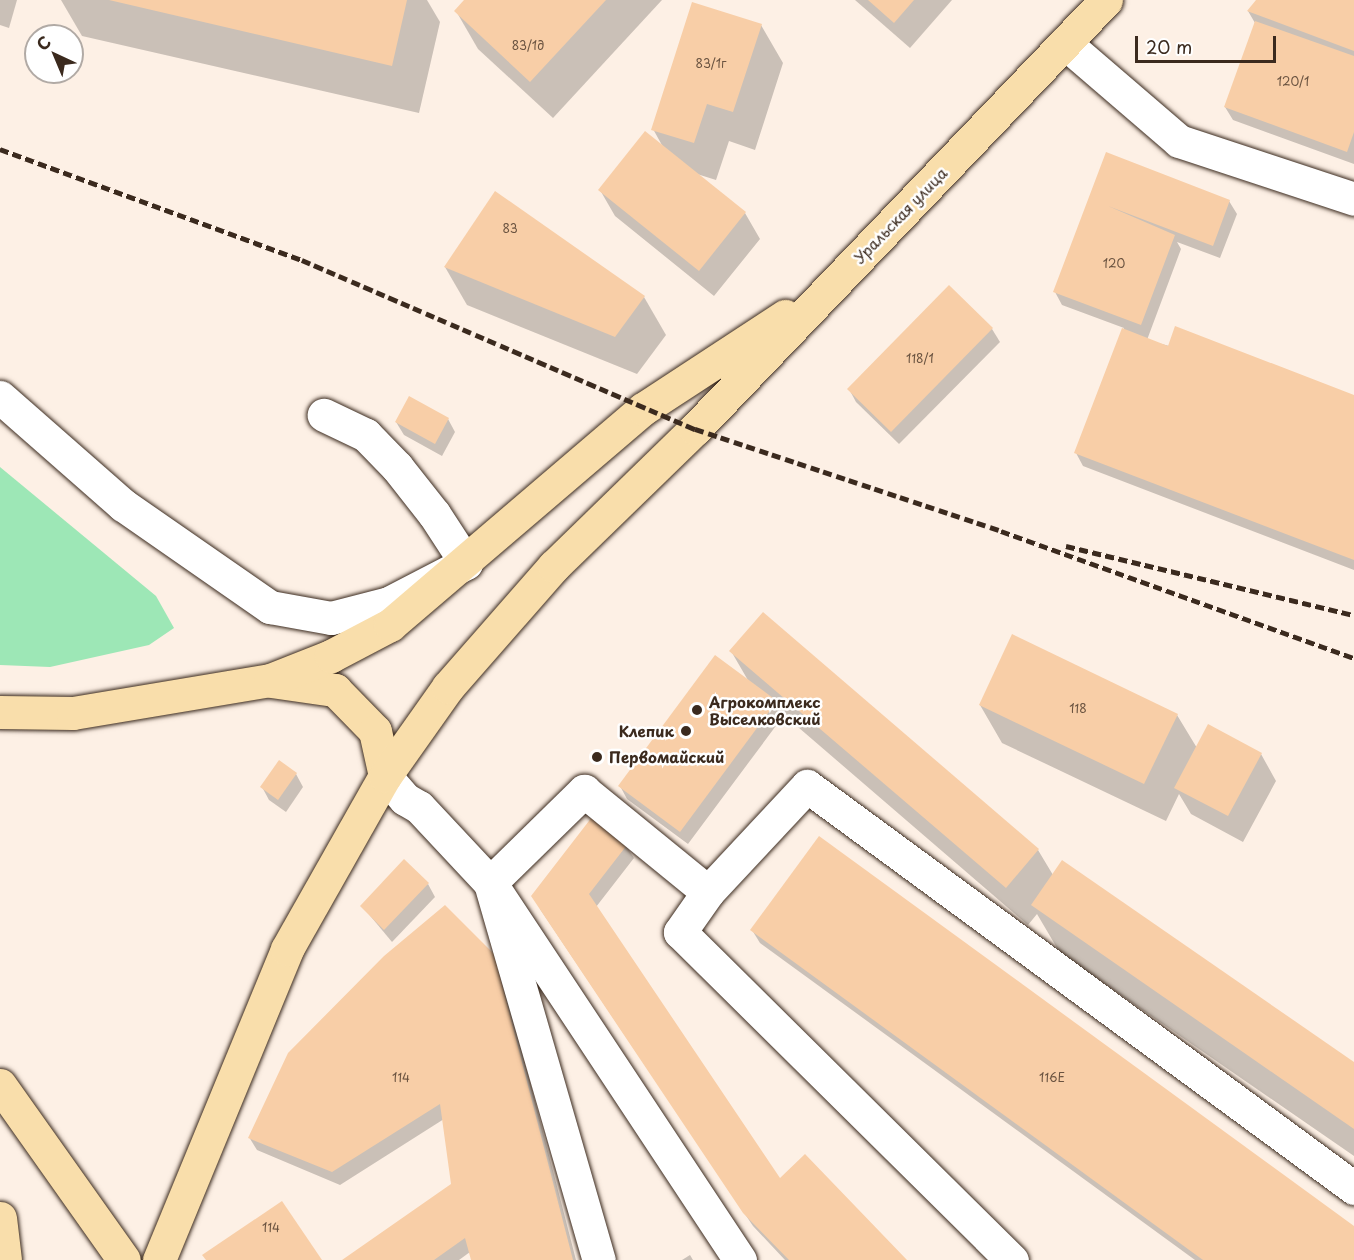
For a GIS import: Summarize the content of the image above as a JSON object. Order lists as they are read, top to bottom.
{
  "streets": {
    "main road": ["Уральская улица"]
  },
  "places": ["Агрокомплекс Выселковский", "Клепик", "Первомайский"],
  "house_numbers": [
    "83/1д",
    "83/1г",
    "120/1",
    "83",
    "120",
    "118/1",
    "118",
    "114",
    "116Е",
    "114"
  ],
  "scale_bar": "20 m",
  "north": "top left"
}
